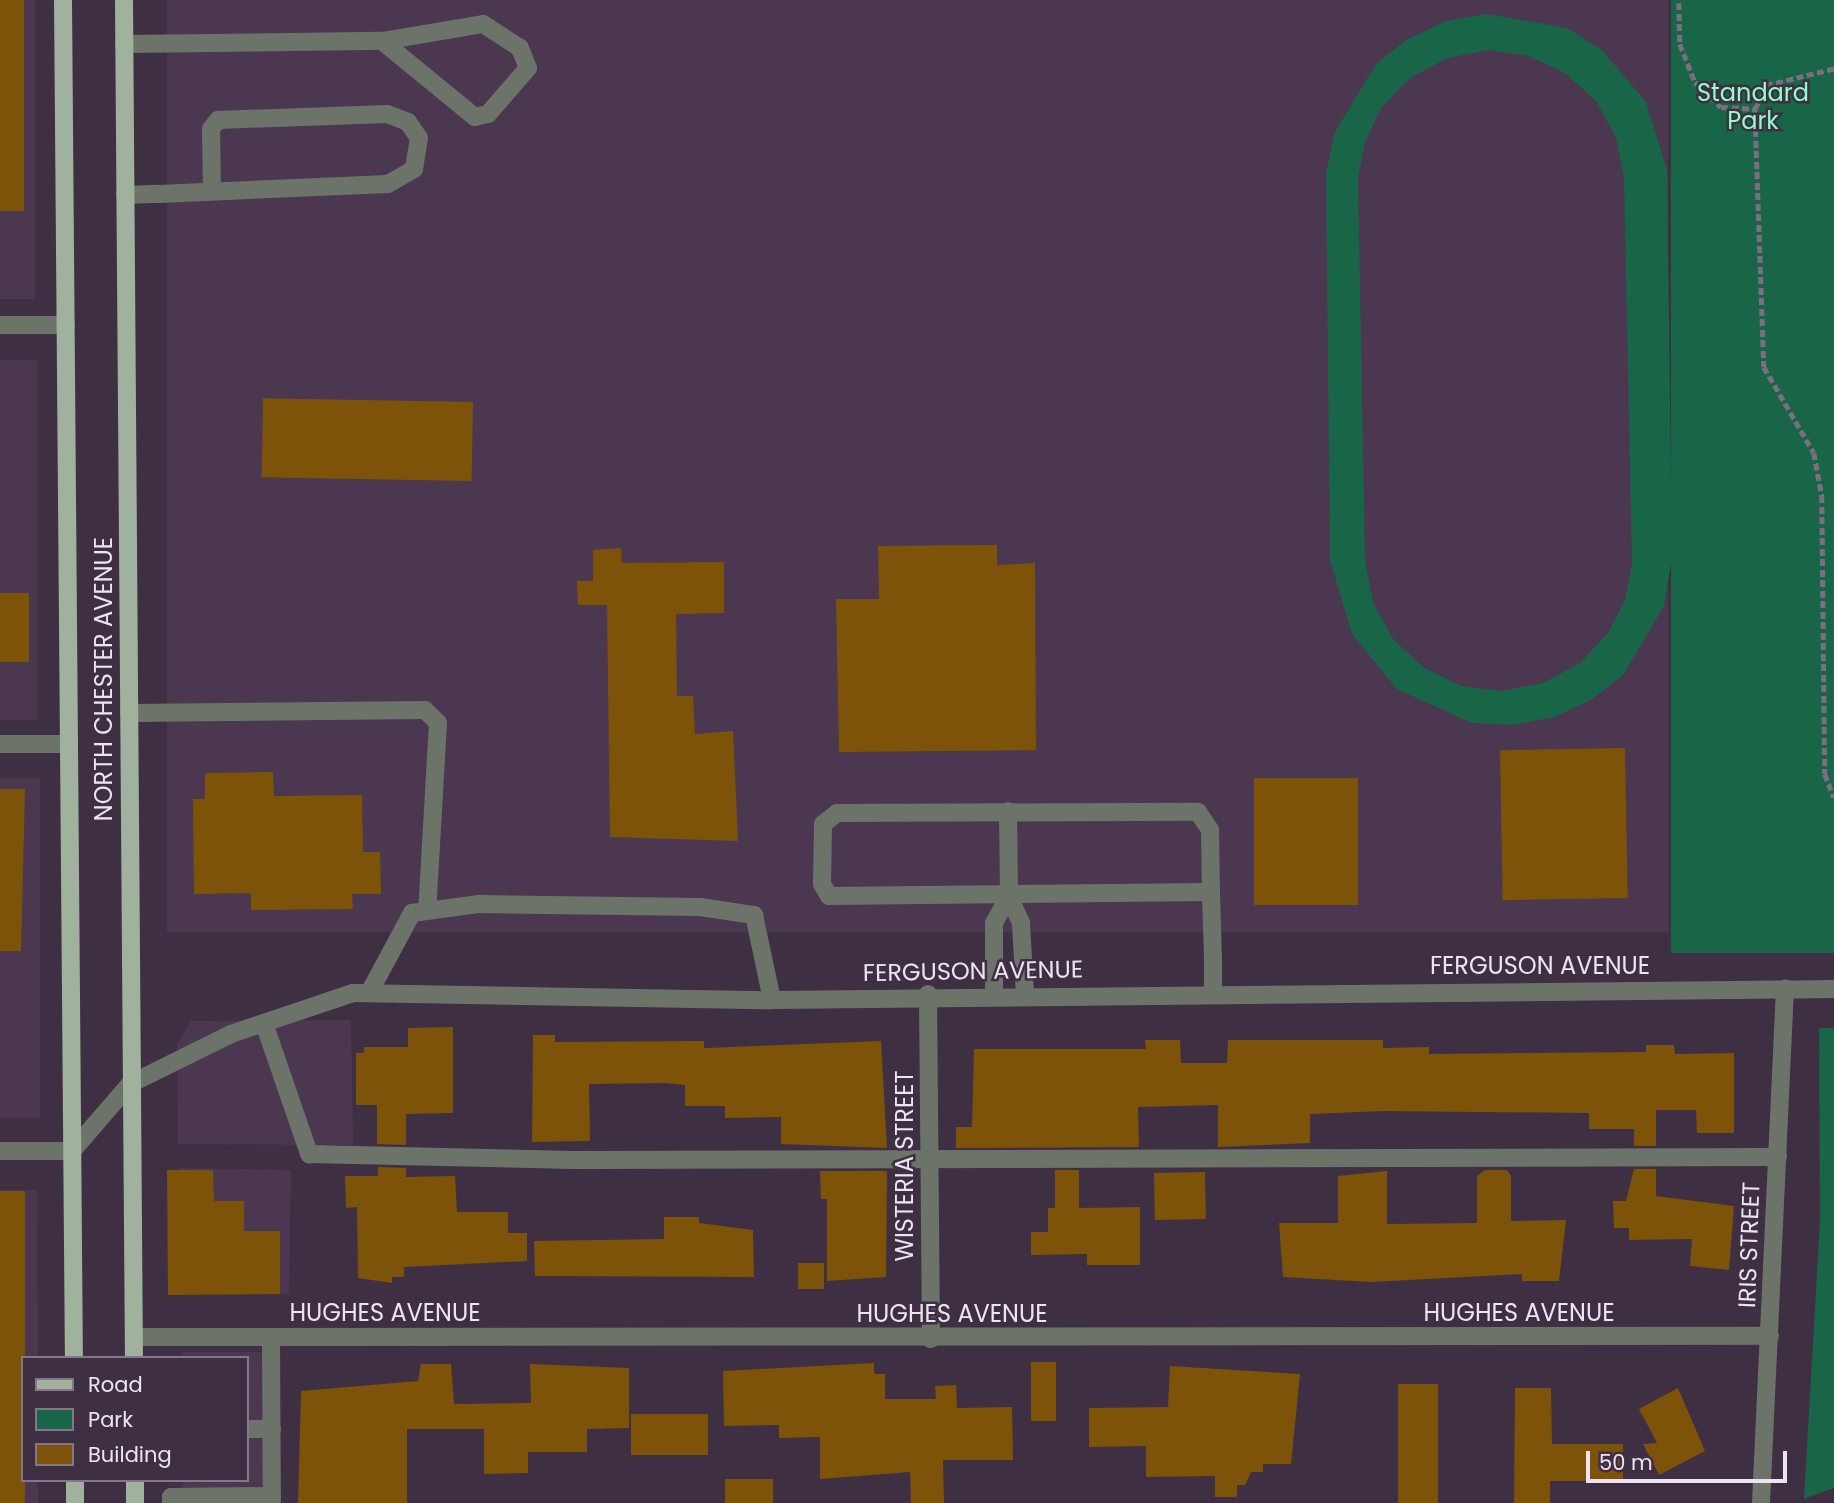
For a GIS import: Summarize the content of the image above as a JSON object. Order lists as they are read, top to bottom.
{
  "streets": {
    "main road": ["NORTH CHESTER AVENUE"],
    "street": [
      "FERGUSON AVENUE",
      "WISTERIA STREET",
      "IRIS STREET",
      "HUGHES AVENUE"
    ]
  },
  "crossings": [
    ["NORTH CHESTER AVENUE", "FERGUSON AVENUE"],
    ["NORTH CHESTER AVENUE", "HUGHES AVENUE"],
    ["FERGUSON AVENUE", "WISTERIA STREET"],
    ["FERGUSON AVENUE", "IRIS STREET"],
    ["WISTERIA STREET", "HUGHES AVENUE"],
    ["IRIS STREET", "HUGHES AVENUE"]
  ],
  "parks": ["Standard Park"],
  "legend": ["Road", "Park", "Building"],
  "scale_bar": "50 m"
}
